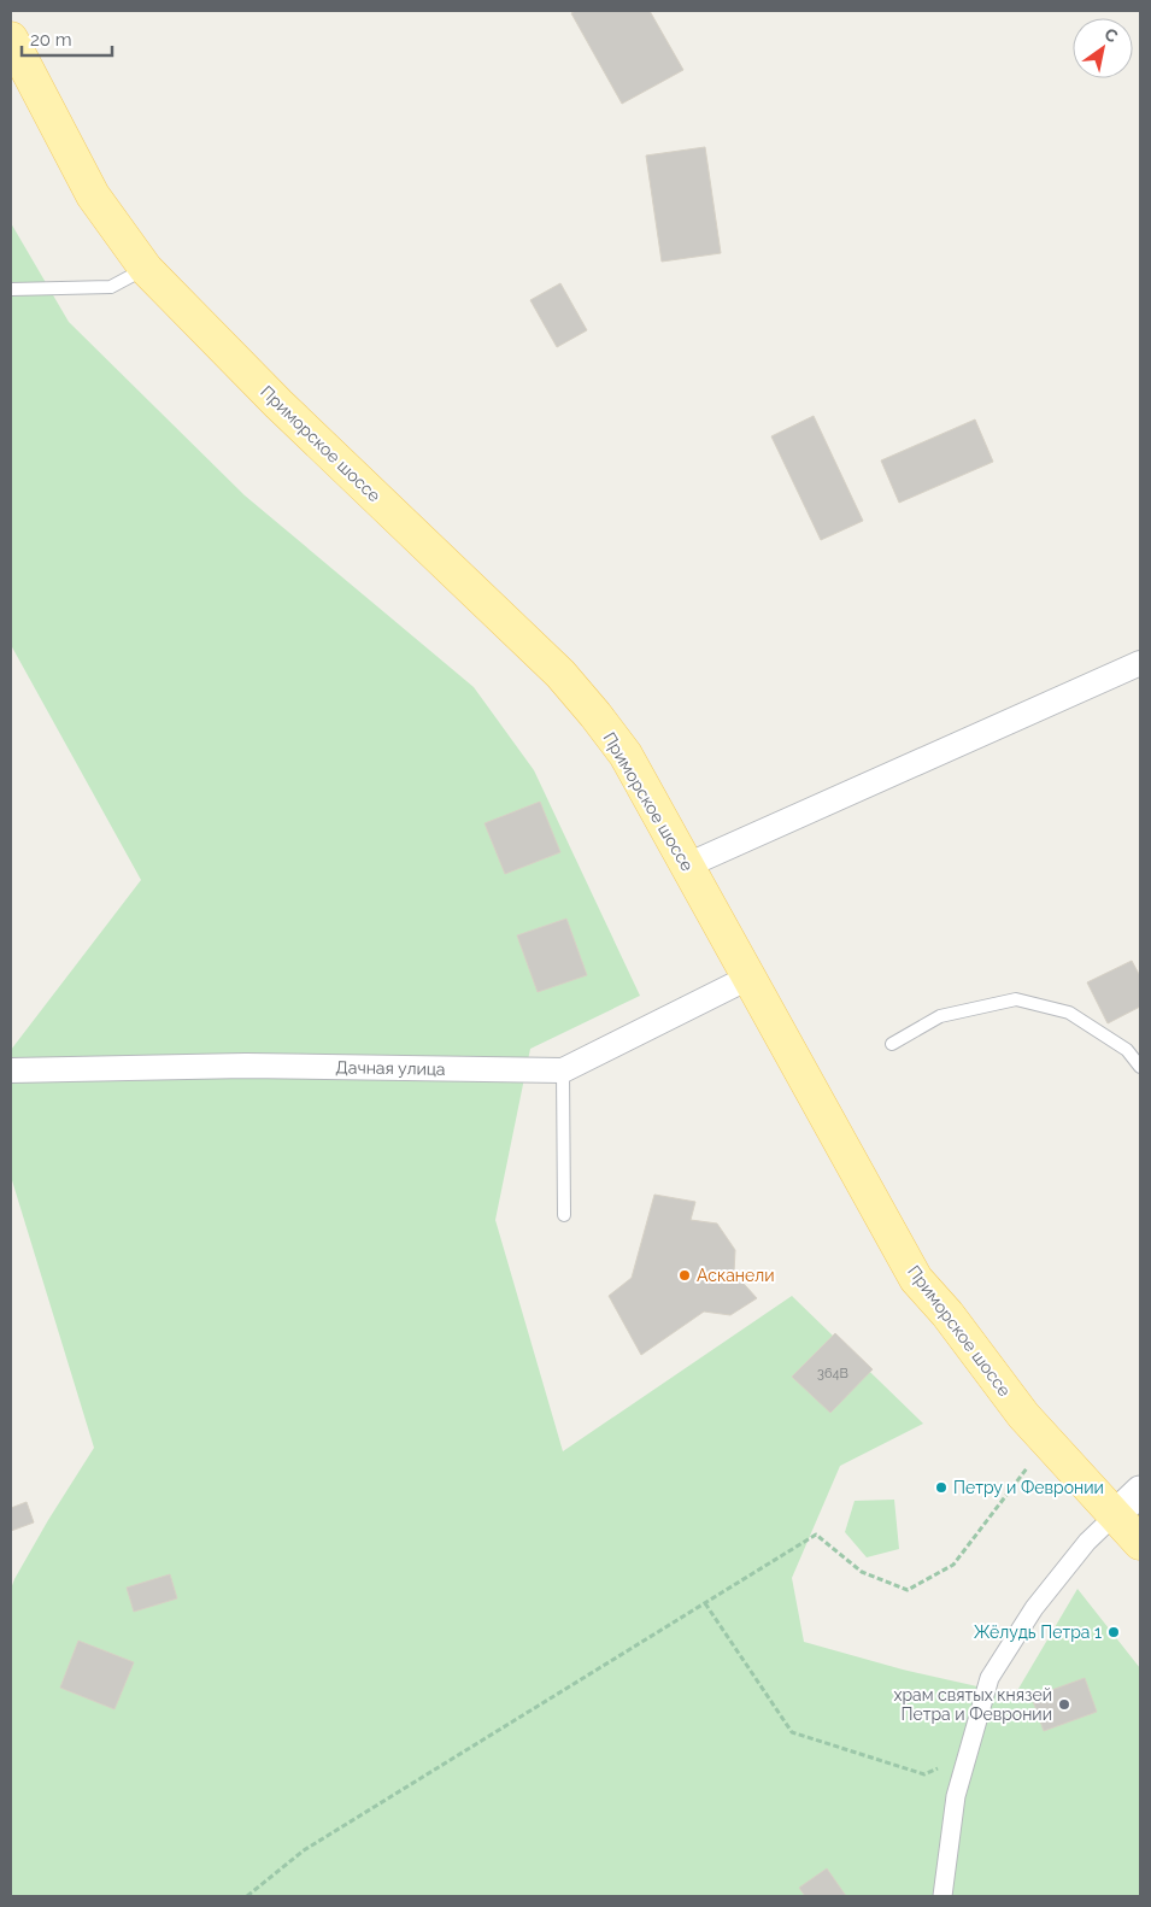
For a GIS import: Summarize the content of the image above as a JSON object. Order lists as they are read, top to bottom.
{
  "streets": {
    "main road": ["Приморское шоссе"],
    "street": ["Дачная улица"]
  },
  "crossings": [
    ["Приморское шоссе", "Дачная улица"]
  ],
  "places": [
    "Асканели",
    "Петру и Февронии",
    "Жёлудь Петра 1",
    "храм святых князей Петра и Февронии"
  ],
  "house_numbers": ["364В"],
  "scale_bar": "20 m",
  "north": "top right"
}
